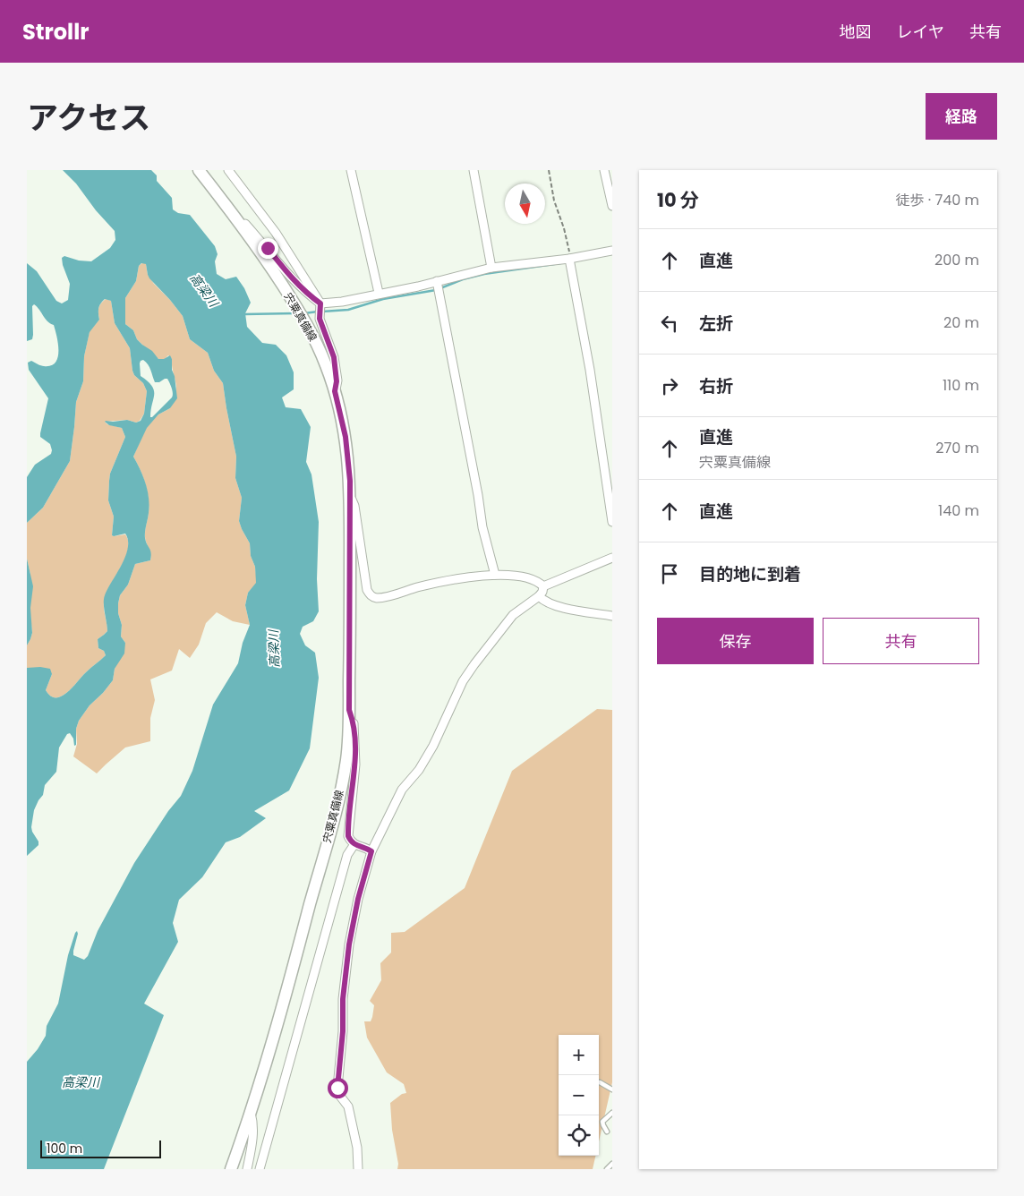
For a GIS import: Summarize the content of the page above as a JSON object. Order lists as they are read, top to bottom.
{
  "streets": {
    "main road": ["宍粟真備線"]
  },
  "water": ["高梁川"],
  "scale_bar": "100 m",
  "north": "bottom",
  "page": {
    "header": "Strollr",
    "nav": ["地図", "レイヤ", "共有"],
    "title": "アクセス",
    "buttons": [
      "経路",
      ["保存", "共有"]
    ],
    "heading": ["10 分", "徒歩 · 740 m"],
    "list": [
      ["直進", "200 m"],
      ["左折", "20 m"],
      ["右折", "110 m"],
      ["直進", "宍粟真備線", "270 m"],
      ["直進", "140 m"],
      "目的地に到着"
    ],
    "map_buttons": ["+", "−"],
    "scale": "100 m"
  }
}
